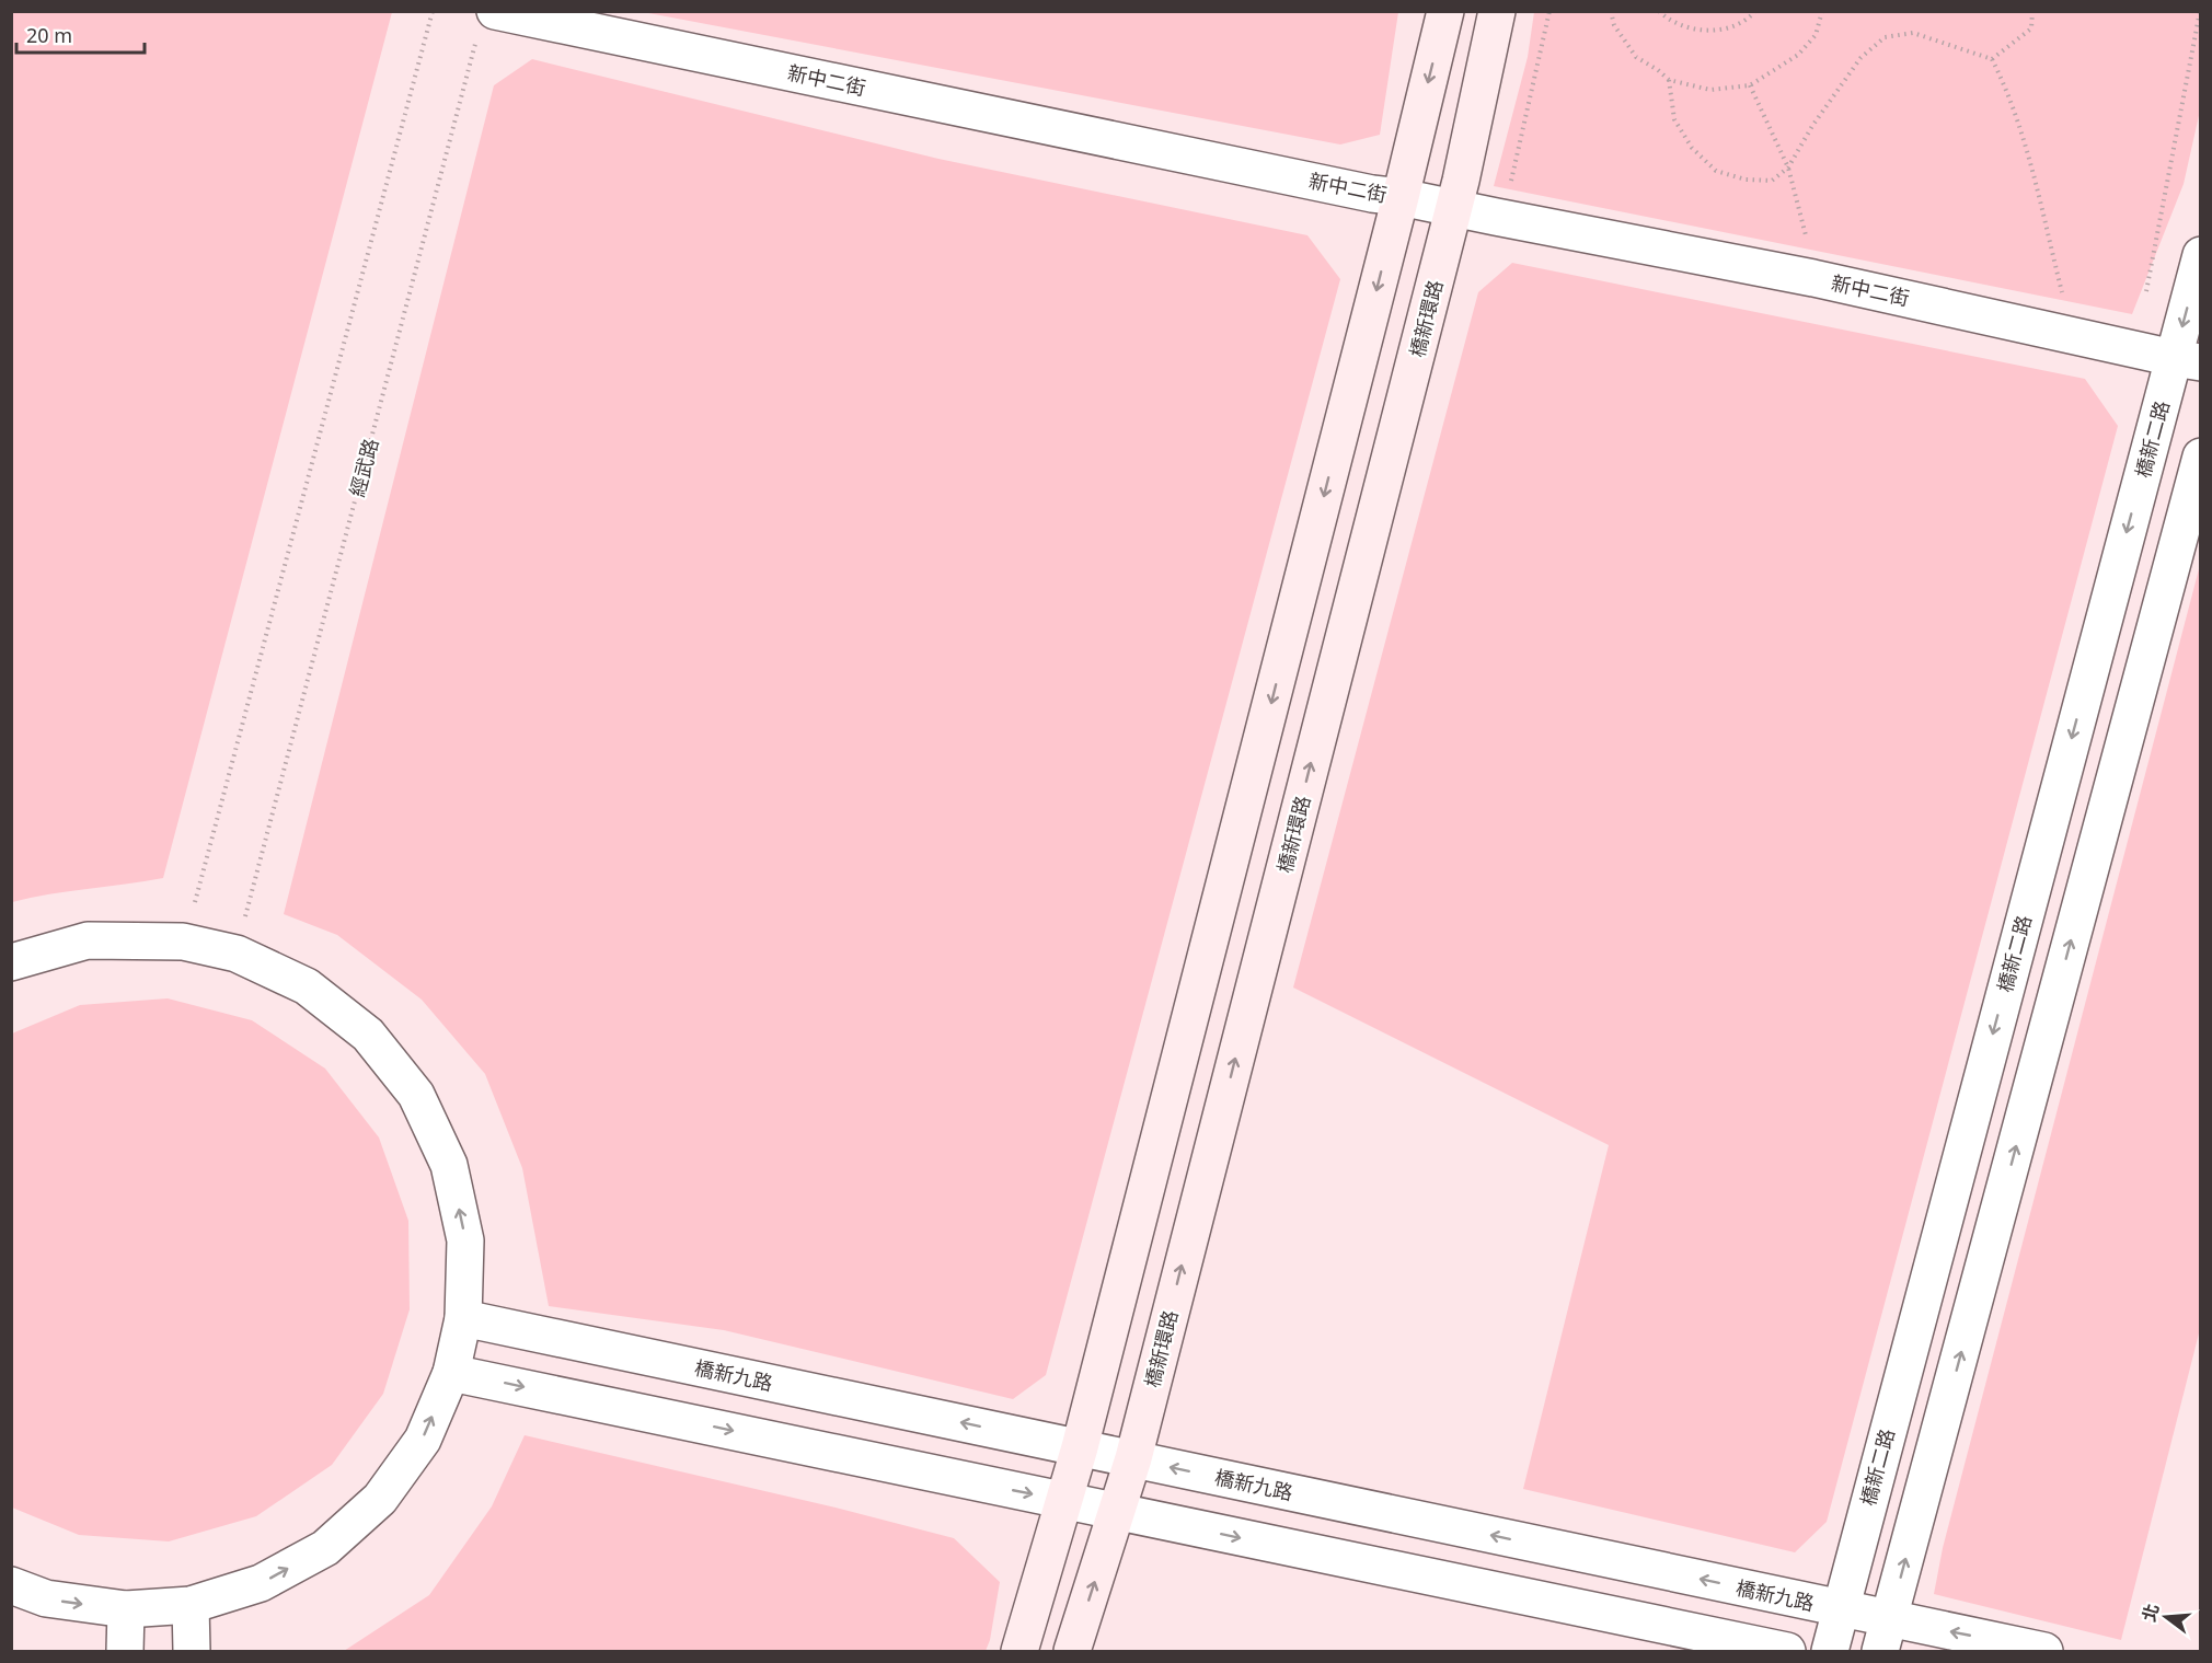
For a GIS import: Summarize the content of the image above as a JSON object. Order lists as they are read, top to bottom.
{
  "streets": {
    "street": [
      "新中二街",
      "橋新環路",
      "橋新二路",
      "橋新九路"
    ],
    "path": ["經武路"]
  },
  "crossings": [
    ["新中二街", "橋新環路"],
    ["新中二街", "橋新二路"],
    ["新中二街", "經武路"],
    ["橋新環路", "橋新九路"],
    ["橋新二路", "橋新九路"]
  ],
  "scale_bar": "20 m",
  "north": "left"
}
